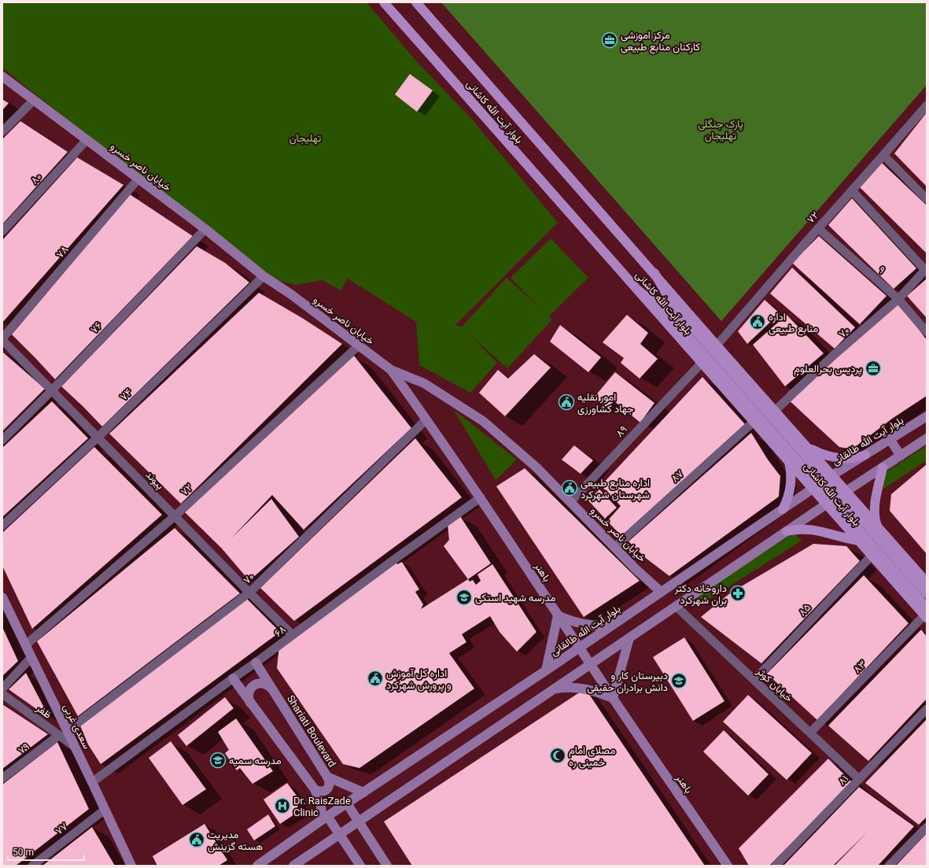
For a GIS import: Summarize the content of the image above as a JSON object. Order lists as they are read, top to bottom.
{
  "streets": {
    "main road": [
      "بلوار آیت الله کاشانی",
      "خیابان ناصر خسرو",
      "بلوار آیت الله طالقانی",
      "باهنر",
      "سعدی غربی",
      "Shariati Boulevard"
    ],
    "street": [
      "۸۰",
      "۷۲",
      "۷۸",
      "۹",
      "۷۶",
      "۷۰",
      "۷۴",
      "۸۹",
      "۸۷",
      "پیوند",
      "۸۵",
      "۶۸",
      "۸۳",
      "خیابان کوثر",
      "ظفر",
      "۷۹",
      "۸۱",
      "۷۷"
    ]
  },
  "crossings": [
    ["بلوار آیت الله کاشانی", "۷۲"],
    ["بلوار آیت الله کاشانی", "۷۰"],
    ["بلوار آیت الله کاشانی", "۸۹"],
    ["بلوار آیت الله کاشانی", "بلوار آیت الله طالقانی"],
    ["بلوار آیت الله کاشانی", "۸۷"],
    ["بلوار آیت الله کاشانی", "۸۵"],
    ["بلوار آیت الله کاشانی", "۸۳"],
    ["خیابان ناصر خسرو", "۸۰"],
    ["خیابان ناصر خسرو", "۷۲"],
    ["خیابان ناصر خسرو", "۷۸"],
    ["خیابان ناصر خسرو", "۷۶"],
    ["خیابان ناصر خسرو", "۷۴"],
    ["خیابان ناصر خسرو", "۸۹"],
    ["خیابان ناصر خسرو", "بلوار آیت الله طالقانی"],
    ["خیابان ناصر خسرو", "۸۷"],
    ["خیابان ناصر خسرو", "باهنر"],
    ["۷۲", "۹"],
    ["۷۲", "پیوند"],
    ["۷۲", "سعدی غربی"],
    ["۷۸", "پیوند"],
    ["۹", "۷۰"],
    ["۷۶", "پیوند"],
    ["۷۰", "پیوند"],
    ["۷۰", "باهنر"],
    ["۷۰", "ظفر"],
    ["۷۰", "سعدی غربی"],
    ["۷۰", "۷۹"],
    ["۷۴", "پیوند"],
    ["بلوار آیت الله طالقانی", "باهنر"],
    ["بلوار آیت الله طالقانی", "Shariati Boulevard"],
    ["پیوند", "۶۸"],
    ["باهنر", "۶۸"],
    ["۸۵", "خیابان کوثر"],
    ["۶۸", "سعدی غربی"],
    ["۶۸", "Shariati Boulevard"],
    ["۸۳", "خیابان کوثر"],
    ["خیابان کوثر", "۸۱"],
    ["ظفر", "سعدی غربی"],
    ["ظفر", "۷۹"],
    ["سعدی غربی", "۷۹"],
    ["سعدی غربی", "۷۷"]
  ],
  "parks": ["پارک جنگلی تهلیجان", "تهلیجان"],
  "places": {
    "office": ["مرکز اموزشی کارکنان منابع طبیعی", "پردیس بحرالعلوم"],
    "public building": [
      "اداره منابع طبیعی",
      "امور نقلیه جهاد کشاورزی",
      "اداره منابع طبیعی شهرستان شهرکرد",
      "اداره کل آموزش و پرورش شهرکرد",
      "مدیریت هسته گزینش"
    ],
    "pharmacy": ["داروخانه دکتر بران شهرکرد"],
    "school or university": ["مدرسه شهید استکی", "دبیرستان کار و دانش برادران حقیقی", "مدرسه سمیه"],
    "mosque": ["مصلای امام خمینی ره"],
    "hospital": ["Dr. RaisZade Clinic"]
  },
  "scale_bar": "50 m"
}
